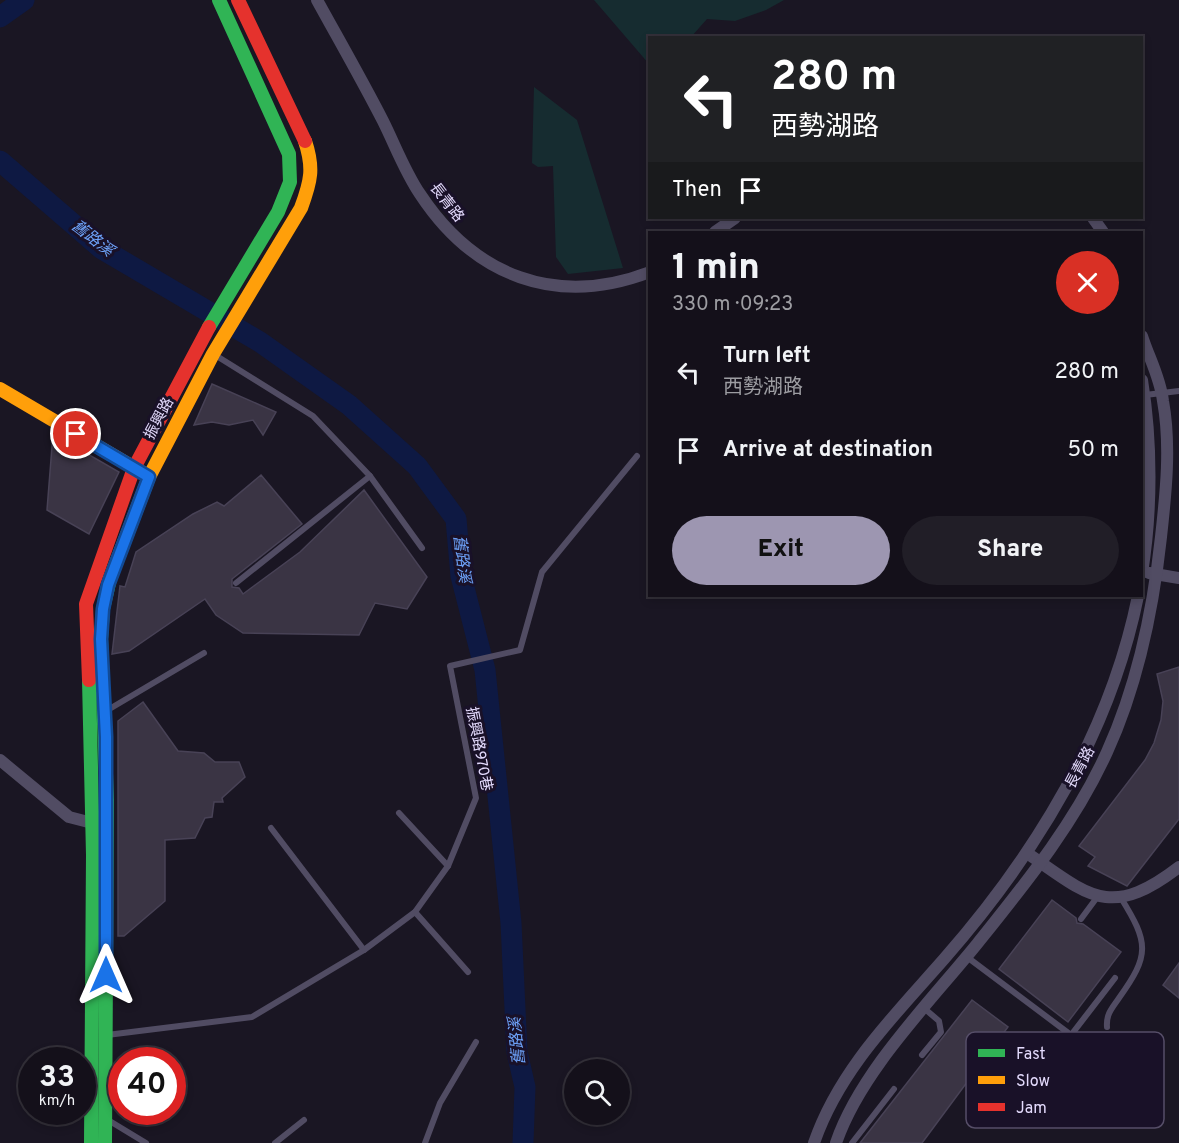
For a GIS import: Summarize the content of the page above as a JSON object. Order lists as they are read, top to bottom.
{
  "streets": {
    "street": ["長青路", "振興路"],
    "lane": ["振興路970巷"]
  },
  "crossings": [
    ["振興路", "振興路970巷"]
  ],
  "water": ["舊路溪"],
  "legend": ["Fast", "Slow", "Jam"],
  "page": {
    "turn": ["280 m", "西勢湖路"],
    "then": "Then",
    "heading": ["1 min", "330 m · 09:23"],
    "list": [
      {
        "name": "Turn left",
        "note": "西勢湖路",
        "value": "280 m"
      },
      {
        "name": "Arrive at destination",
        "value": "50 m"
      }
    ],
    "buttons": ["Exit", "Share"],
    "speed": "33 km/h",
    "limit": "40"
  }
}
